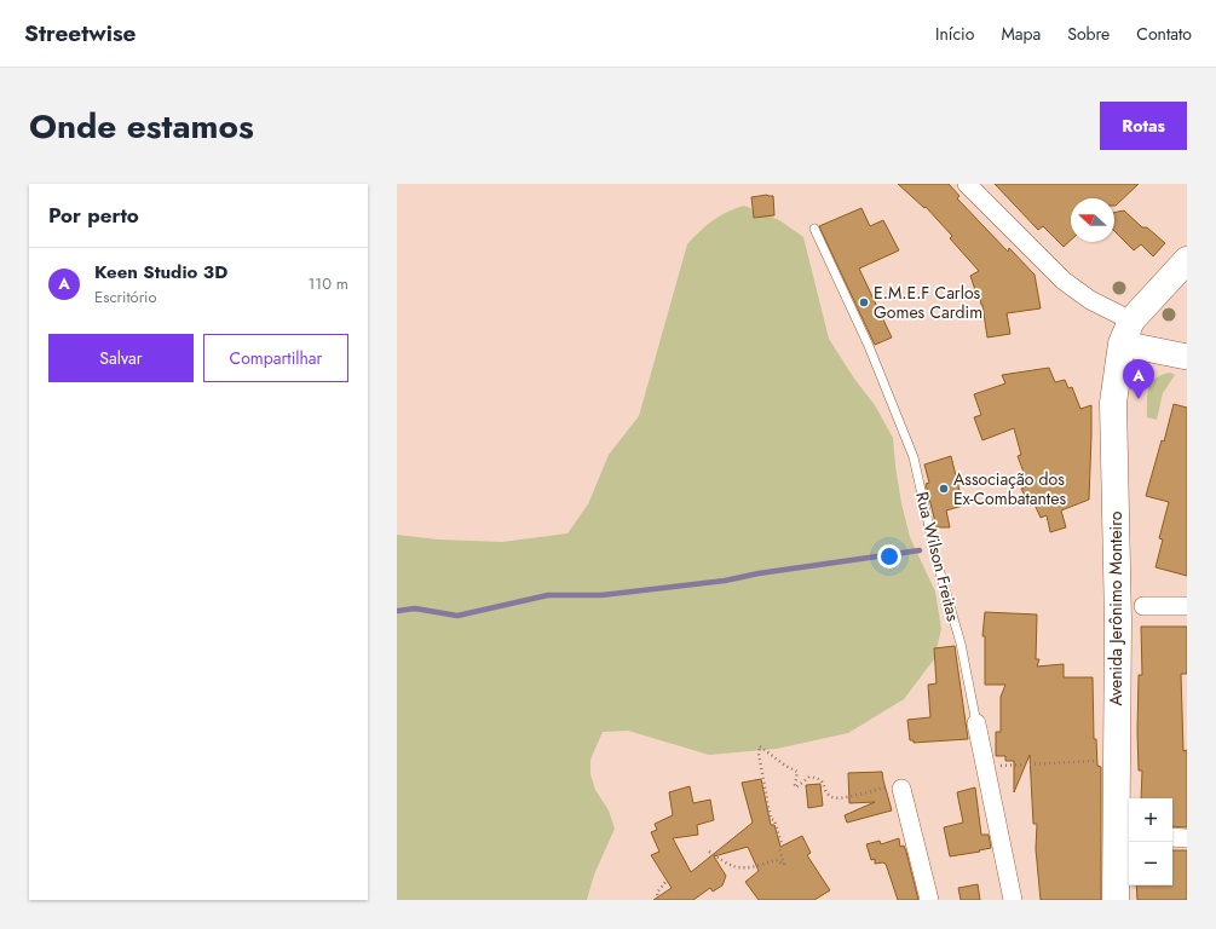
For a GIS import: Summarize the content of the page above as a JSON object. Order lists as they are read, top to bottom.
{
  "streets": {
    "main road": ["Avenida Jerônimo Monteiro"],
    "street": ["Rua Wilson Freitas"]
  },
  "places": ["E.M.E.F Carlos Gomes Cardim", "Associação dos Ex-Combatantes"],
  "north": "left",
  "page": {
    "header": "Streetwise",
    "nav": [
      "Início",
      "Mapa",
      "Sobre",
      "Contato"
    ],
    "title": "Onde estamos",
    "buttons": [
      "Rotas",
      ["Salvar", "Compartilhar"]
    ],
    "heading": "Por perto",
    "list": [
      {
        "mark": "A",
        "name": "Keen Studio 3D",
        "note": "Escritório",
        "value": "110 m"
      }
    ],
    "pins": "A",
    "map_buttons": ["+", "−"]
  }
}
